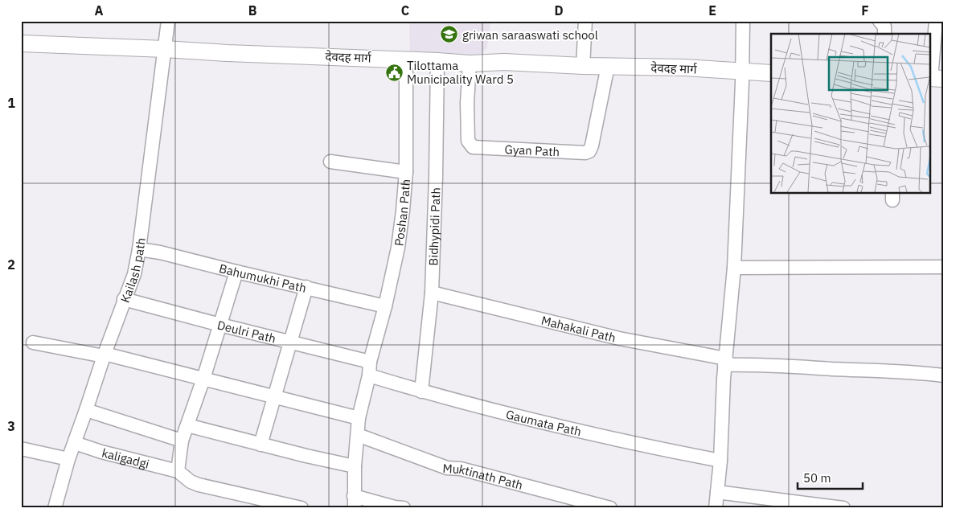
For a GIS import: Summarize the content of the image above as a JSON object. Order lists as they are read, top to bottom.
{
  "streets": {
    "main road": ["देवदह मार्ग"],
    "street": [
      "Gyan Path",
      "Poshan Path",
      "Bidhypidi Path",
      "Kailash path",
      "Bahumukhi Path",
      "Mahakali Path",
      "Deulri Path",
      "Gaumata Path",
      "kaligadgi",
      "Muktinath Path"
    ]
  },
  "crossings": [
    ["देवदह मार्ग", "Gyan Path"],
    ["देवदह मार्ग", "Poshan Path"],
    ["देवदह मार्ग", "Bidhypidi Path"],
    ["देवदह मार्ग", "Kailash path"],
    ["Poshan Path", "Bahumukhi Path"],
    ["Poshan Path", "Deulri Path"],
    ["Poshan Path", "Gaumata Path"],
    ["Poshan Path", "Muktinath Path"],
    ["Bidhypidi Path", "Mahakali Path"],
    ["Bidhypidi Path", "Gaumata Path"],
    ["Kailash path", "Bahumukhi Path"],
    ["Kailash path", "Deulri Path"],
    ["Kailash path", "kaligadgi"]
  ],
  "places": {
    "school or university": ["griwan saraaswati school"],
    "public building": ["Tilottama Municipality Ward 5"]
  },
  "scale_bar": "50 m",
  "grid": {
    "columns": [
      "A",
      "B",
      "C",
      "D",
      "E",
      "F"
    ],
    "rows": ["1", "2", "3"]
  }
}
